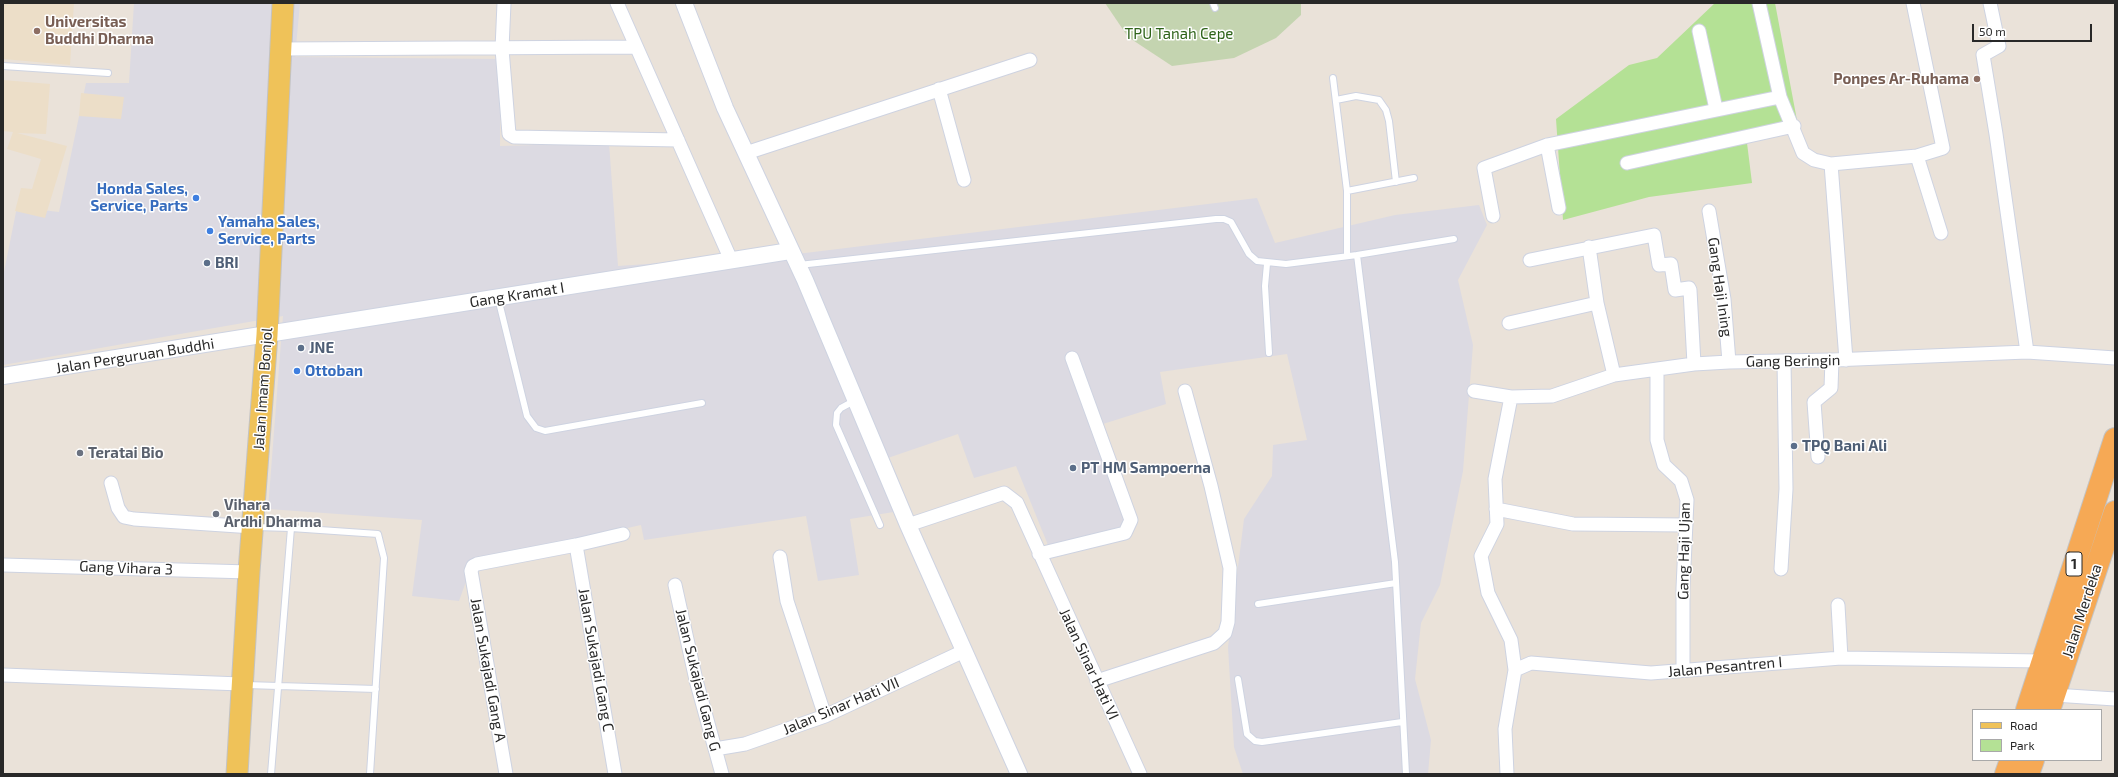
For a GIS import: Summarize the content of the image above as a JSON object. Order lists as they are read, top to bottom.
{
  "streets": {
    "highway": ["1", "Jalan Merdeka"],
    "main road": ["Jalan Imam Bonjol"],
    "street": [
      "Gang Haji Ining",
      "Gang Kramat I",
      "Jalan Perguruan Buddhi",
      "Gang Beringin",
      "Gang Haji Ujan",
      "Gang Vihara 3",
      "Jalan Sukajadi Gang C",
      "Jalan Sinar Hati VI",
      "Jalan Pesantren I",
      "Jalan Sukajadi Gang A",
      "Jalan Sukajadi Gang G",
      "Jalan Sinar Hati VII"
    ]
  },
  "crossings": [
    ["Gang Haji Ining", "Gang Beringin"],
    ["Gang Kramat I", "Jalan Perguruan Buddhi"],
    ["Gang Kramat I", "Jalan Imam Bonjol"],
    ["Jalan Perguruan Buddhi", "Jalan Imam Bonjol"],
    ["Gang Beringin", "Gang Haji Ujan"],
    ["Jalan Imam Bonjol", "Gang Vihara 3"],
    ["Gang Haji Ujan", "Jalan Pesantren I"],
    ["1", "Jalan Pesantren I"],
    ["Jalan Sukajadi Gang C", "Jalan Sukajadi Gang A"],
    ["Jalan Sukajadi Gang G", "Jalan Sinar Hati VII"]
  ],
  "parks": ["TPU Tanah Cepe"],
  "places": [
    "Universitas Buddhi Dharma",
    "Ponpes Ar-Ruhama",
    "Honda Sales, Service, Parts",
    "Yamaha Sales, Service, Parts",
    "BRI",
    "JNE",
    "Ottoban",
    "TPQ Bani Ali",
    "Teratai Bio",
    "PT HM Sampoerna",
    "Vihara Ardhi Dharma"
  ],
  "legend": ["Road", "Park"],
  "scale_bar": "50 m"
}
